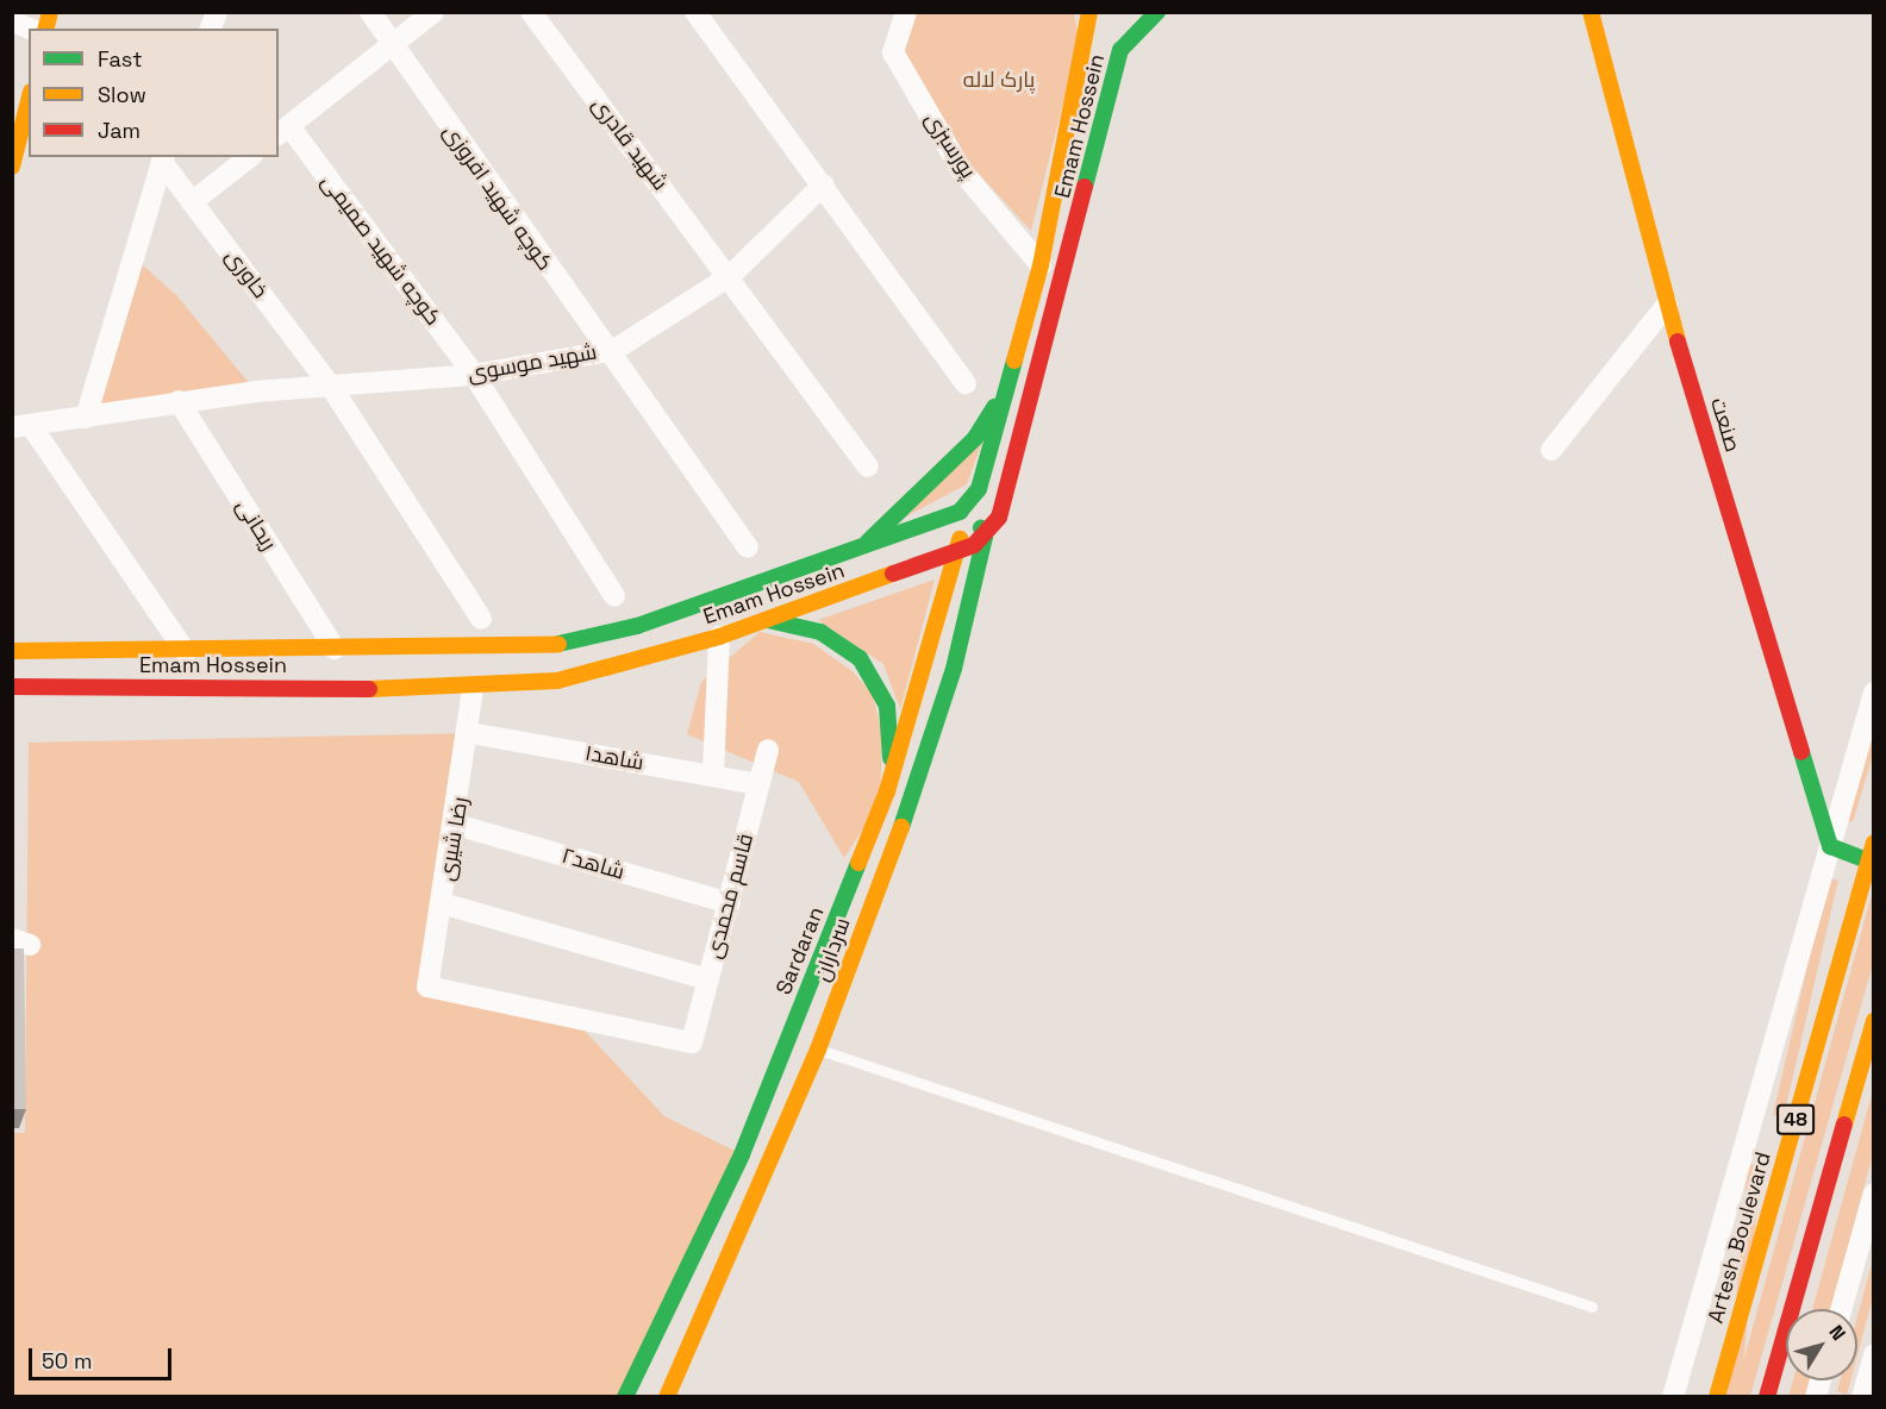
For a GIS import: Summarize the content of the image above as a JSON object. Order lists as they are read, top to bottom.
{
  "streets": {
    "main road": [
      "Emam Hossein",
      "صنعت",
      "سرداران",
      "Sardaran",
      "48",
      "Artesh Boulevard"
    ],
    "street": [
      "شهید قادری",
      "پورسبزی",
      "کوچه شهید افروزی",
      "کوچه شهید صمیمی",
      "خاوری",
      "شهید موسوی",
      "ریحانی",
      "شاهد۱",
      "رضا شیری",
      "شاهد۲",
      "قاسم محمدی"
    ]
  },
  "crossings": [
    ["Emam Hossein", "پورسبزی"],
    ["Emam Hossein", "ریحانی"],
    ["Emam Hossein", "رضا شیری"],
    ["Emam Hossein", "سرداران"],
    ["Emam Hossein", "Sardaran"],
    ["شهید قادری", "شهید موسوی"],
    ["کوچه شهید افروزی", "شهید موسوی"],
    ["کوچه شهید صمیمی", "شهید موسوی"],
    ["خاوری", "شهید موسوی"],
    ["شهید موسوی", "ریحانی"],
    ["شاهد۱", "رضا شیری"],
    ["شاهد۱", "قاسم محمدی"],
    ["رضا شیری", "شاهد۲"],
    ["رضا شیری", "قاسم محمدی"],
    ["شاهد۲", "قاسم محمدی"]
  ],
  "parks": ["پارک لاله"],
  "legend": ["Fast", "Slow", "Jam"],
  "scale_bar": "50 m",
  "north": "top right"
}
